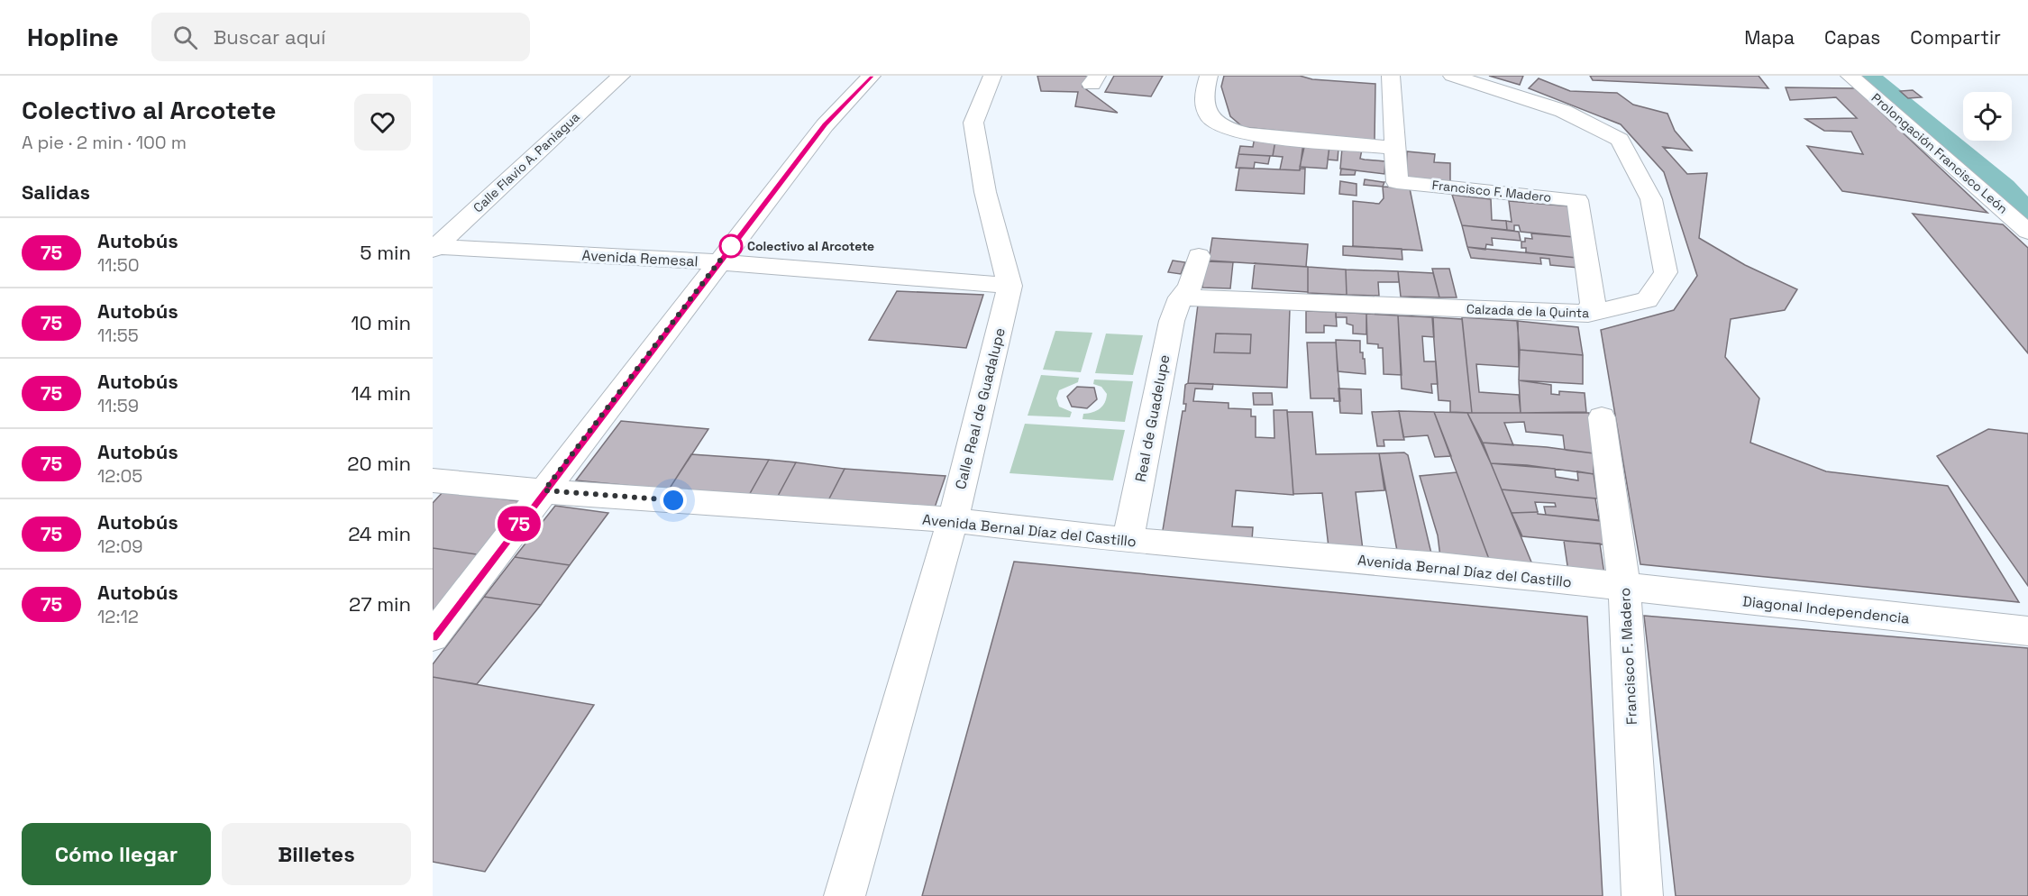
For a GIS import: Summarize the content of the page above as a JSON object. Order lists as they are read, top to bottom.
{
  "streets": {
    "street": [
      "Prolongación Francisco León",
      "Calle Flavio A. Paniagua",
      "Francisco F. Madero",
      "Avenida Remesal",
      "Calzada de la Quinta",
      "Calle Real de Guadalupe",
      "Real de Guadelupe",
      "Avenida Bernal Díaz del Castillo",
      "Diagonal Independencia"
    ]
  },
  "crossings": [
    ["Calle Flavio A. Paniagua", "Avenida Remesal"],
    ["Francisco F. Madero", "Calzada de la Quinta"],
    ["Francisco F. Madero", "Avenida Bernal Díaz del Castillo"],
    ["Francisco F. Madero", "Diagonal Independencia"],
    ["Avenida Remesal", "Calle Real de Guadalupe"],
    ["Calzada de la Quinta", "Real de Guadelupe"],
    ["Calle Real de Guadalupe", "Avenida Bernal Díaz del Castillo"],
    ["Real de Guadelupe", "Avenida Bernal Díaz del Castillo"],
    ["Avenida Bernal Díaz del Castillo", "Diagonal Independencia"]
  ],
  "places": ["Colectivo al Arcotete"],
  "lines": ["bus line 75"],
  "page": {
    "header": "Hopline",
    "search": "Buscar aquí",
    "nav": ["Mapa", "Capas", "Compartir"],
    "heading": [
      ["Colectivo al Arcotete", "A pie · 2 min · 100 m"],
      "Salidas"
    ],
    "on_map": "75",
    "list": [
      {
        "mark": "75",
        "name": "Autobús",
        "note": "11:50",
        "value": "5 min"
      },
      {
        "mark": "75",
        "name": "Autobús",
        "note": "11:55",
        "value": "10 min"
      },
      {
        "mark": "75",
        "name": "Autobús",
        "note": "11:59",
        "value": "14 min"
      },
      {
        "mark": "75",
        "name": "Autobús",
        "note": "12:05",
        "value": "20 min"
      },
      {
        "mark": "75",
        "name": "Autobús",
        "note": "12:09",
        "value": "24 min"
      },
      {
        "mark": "75",
        "name": "Autobús",
        "note": "12:12",
        "value": "27 min"
      }
    ],
    "buttons": ["Cómo llegar", "Billetes"]
  }
}
